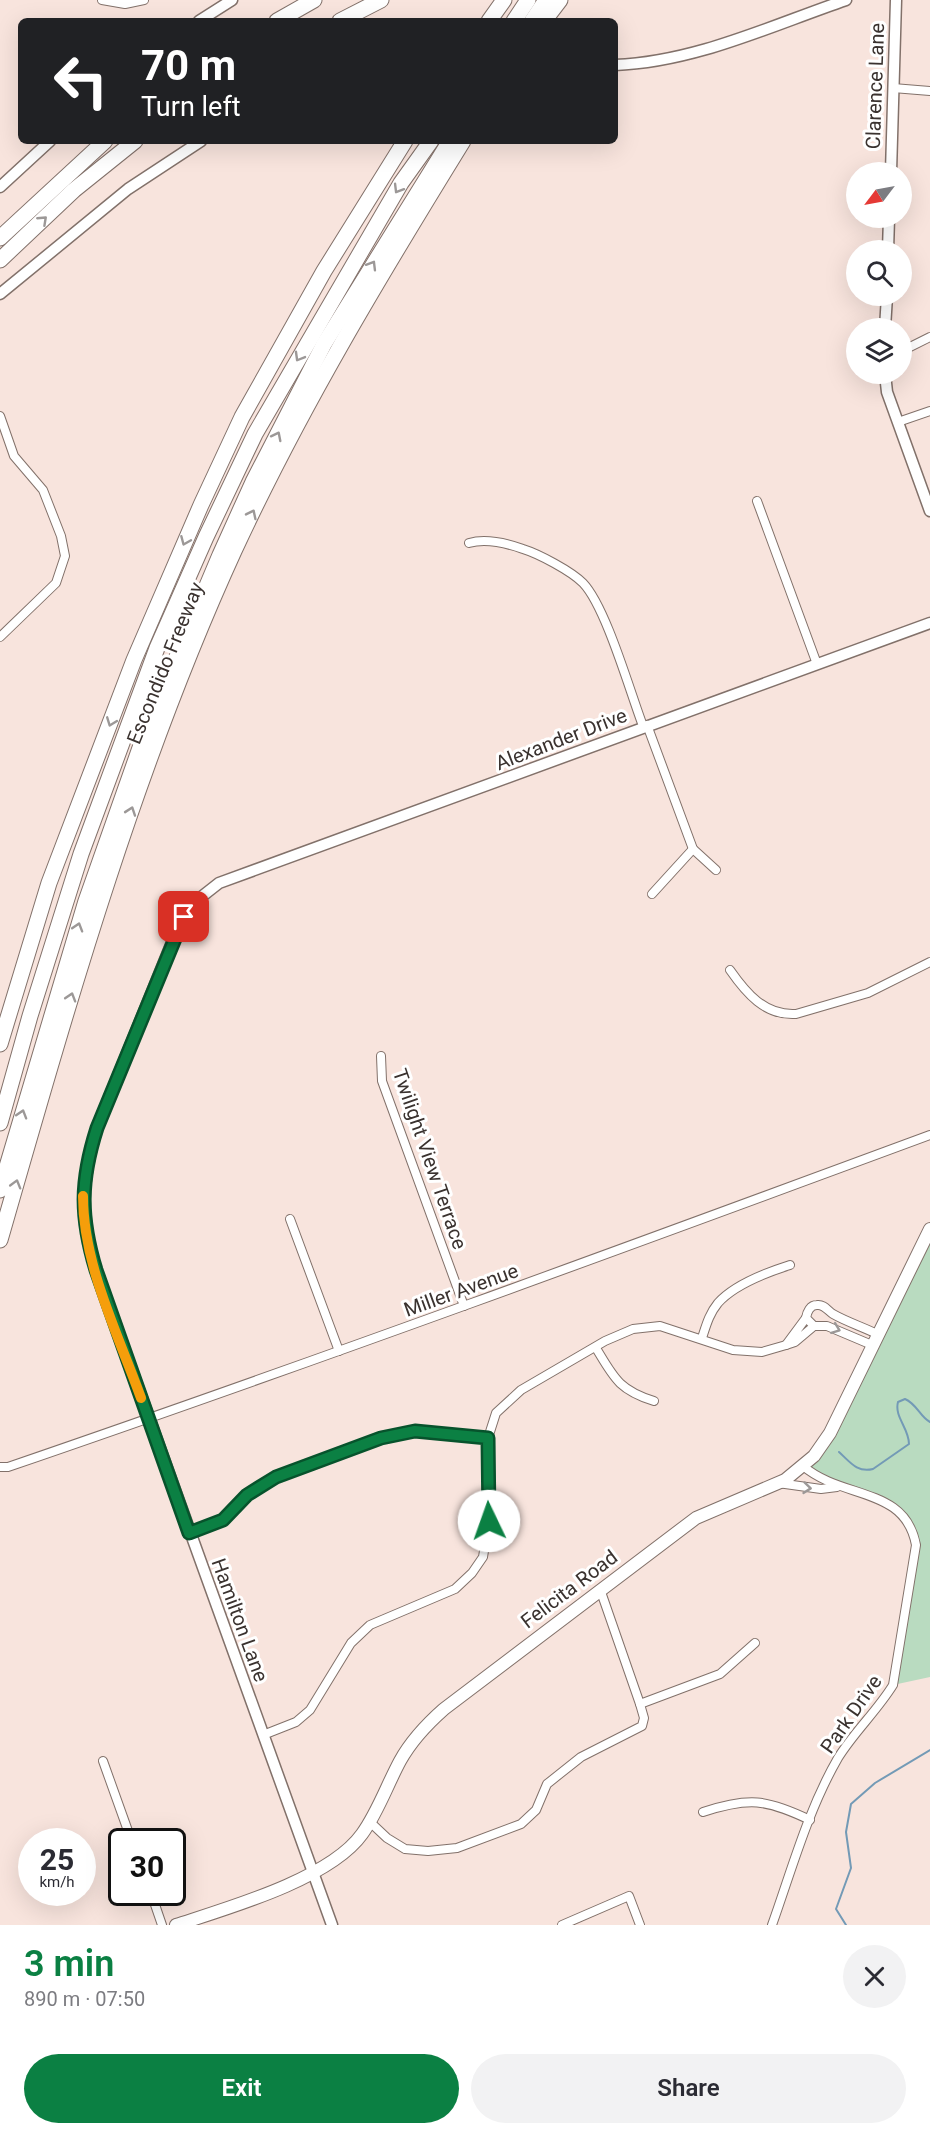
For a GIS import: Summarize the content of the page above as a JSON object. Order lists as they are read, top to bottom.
{
  "streets": {
    "highway": ["Escondido Freeway"],
    "main road": ["Felicita Road"],
    "street": [
      "Clarence Lane",
      "Alexander Drive",
      "Twilight View Terrace",
      "Miller Avenue",
      "Hamilton Lane",
      "Park Drive"
    ]
  },
  "crossings": [
    ["Alexander Drive", "Hamilton Lane"],
    ["Twilight View Terrace", "Miller Avenue"],
    ["Miller Avenue", "Hamilton Lane"],
    ["Felicita Road", "Hamilton Lane"],
    ["Felicita Road", "Park Drive"]
  ],
  "north": "bottom left",
  "page": {
    "turn": ["70 m", "Turn left"],
    "speed": "25 km/h",
    "limit": "30",
    "heading": ["3 min", "890 m · 07:50"],
    "buttons": ["Exit", "Share"]
  }
}
